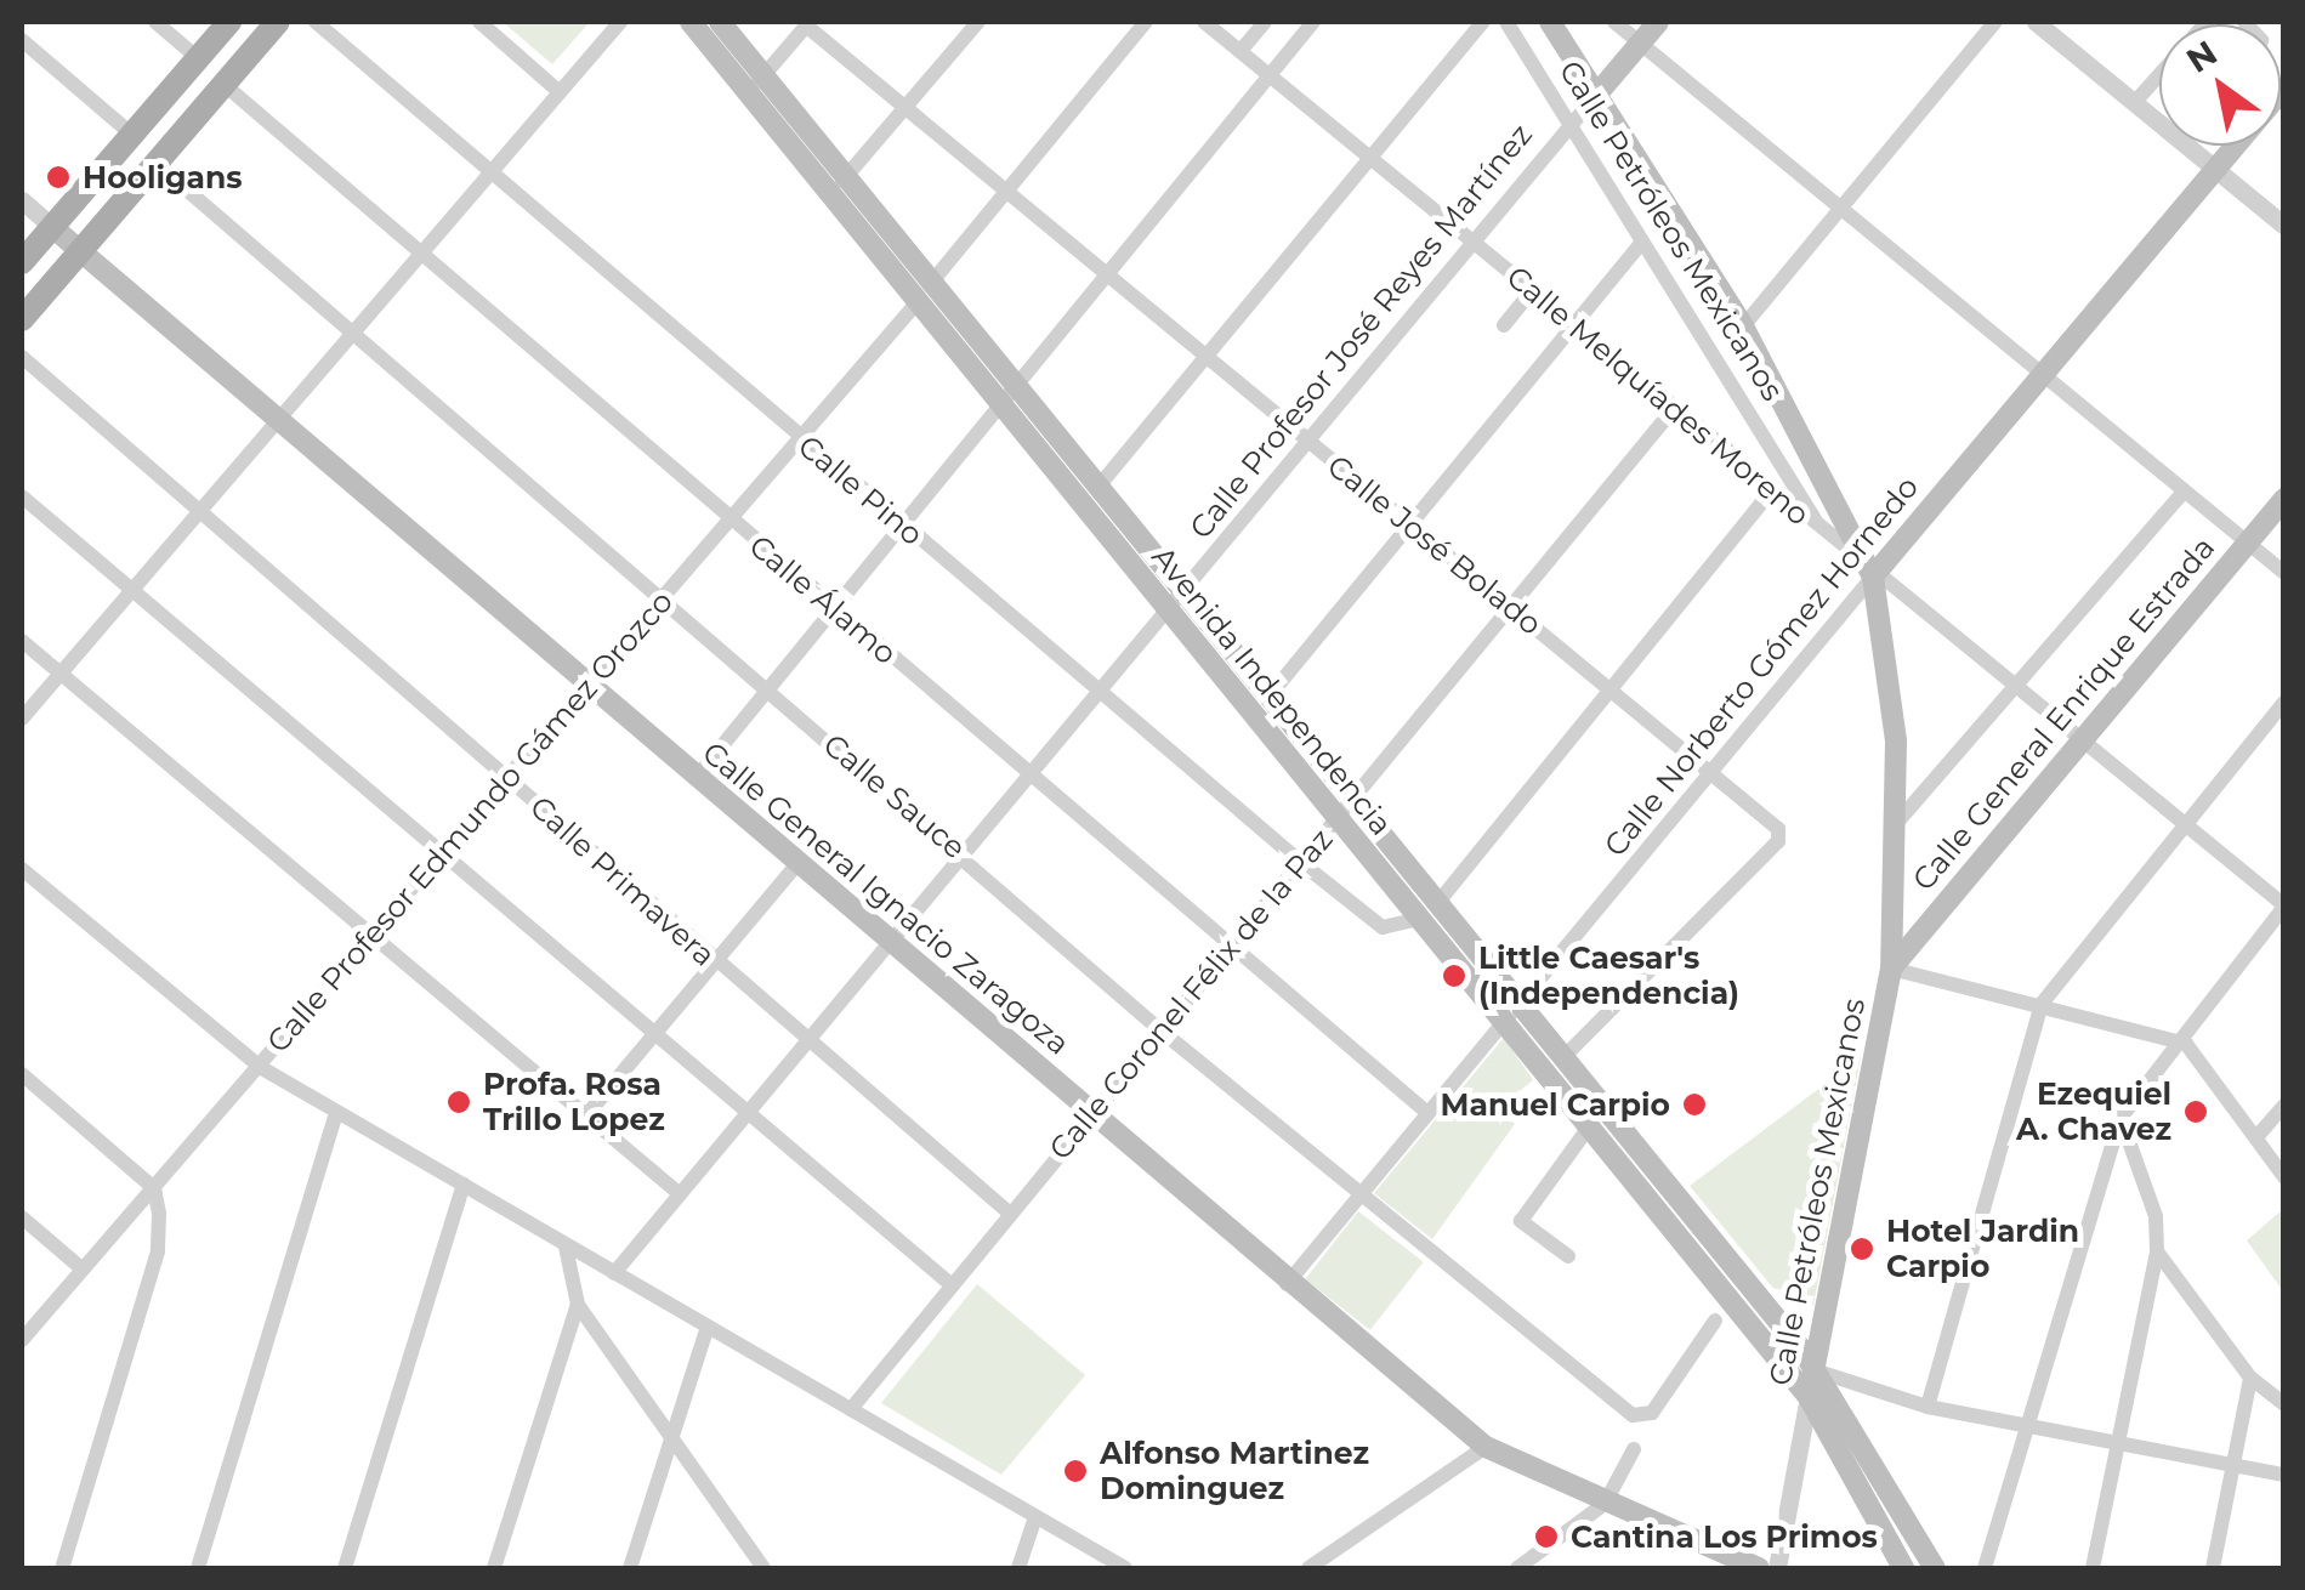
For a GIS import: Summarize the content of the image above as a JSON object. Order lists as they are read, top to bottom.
{
  "streets": {
    "main road": [
      "Calle Petróleos Mexicanos",
      "Calle Profesor José Reyes Martínez",
      "Calle Norberto Gómez Hornedo",
      "Avenida Independencia",
      "Calle General Enrique Estrada",
      "Calle General Ignacio Zaragoza"
    ],
    "street": [
      "Calle Melquíades Moreno",
      "Calle Pino",
      "Calle José Bolado",
      "Calle Álamo",
      "Calle Sauce",
      "Calle Profesor Edmundo Gámez Orozco",
      "Calle Primavera",
      "Calle Coronel Félix de la Paz"
    ]
  },
  "crossings": [
    ["Calle Petróleos Mexicanos", "Calle Profesor José Reyes Martínez"],
    ["Calle Petróleos Mexicanos", "Calle Melquíades Moreno"],
    ["Calle Petróleos Mexicanos", "Calle Norberto Gómez Hornedo"],
    ["Calle Petróleos Mexicanos", "Avenida Independencia"],
    ["Calle Petróleos Mexicanos", "Calle General Enrique Estrada"],
    ["Calle Profesor José Reyes Martínez", "Calle Melquíades Moreno"],
    ["Calle Profesor José Reyes Martínez", "Calle Pino"],
    ["Calle Profesor José Reyes Martínez", "Calle José Bolado"],
    ["Calle Profesor José Reyes Martínez", "Calle Álamo"],
    ["Calle Profesor José Reyes Martínez", "Avenida Independencia"],
    ["Calle Profesor José Reyes Martínez", "Calle Sauce"],
    ["Calle Profesor José Reyes Martínez", "Calle Primavera"],
    ["Calle Profesor José Reyes Martínez", "Calle General Ignacio Zaragoza"],
    ["Calle Melquíades Moreno", "Calle Norberto Gómez Hornedo"],
    ["Calle Melquíades Moreno", "Calle General Enrique Estrada"],
    ["Calle Melquíades Moreno", "Calle Coronel Félix de la Paz"],
    ["Calle Pino", "Avenida Independencia"],
    ["Calle Pino", "Calle Profesor Edmundo Gámez Orozco"],
    ["Calle Pino", "Calle Coronel Félix de la Paz"],
    ["Calle José Bolado", "Calle Norberto Gómez Hornedo"],
    ["Calle José Bolado", "Avenida Independencia"],
    ["Calle José Bolado", "Calle Coronel Félix de la Paz"],
    ["Calle Álamo", "Calle Norberto Gómez Hornedo"],
    ["Calle Álamo", "Calle Profesor Edmundo Gámez Orozco"],
    ["Calle Álamo", "Calle Coronel Félix de la Paz"],
    ["Calle Norberto Gómez Hornedo", "Avenida Independencia"],
    ["Calle Norberto Gómez Hornedo", "Calle Sauce"],
    ["Calle Norberto Gómez Hornedo", "Calle General Ignacio Zaragoza"],
    ["Avenida Independencia", "Calle Profesor Edmundo Gámez Orozco"],
    ["Avenida Independencia", "Calle Coronel Félix de la Paz"],
    ["Calle Sauce", "Calle Profesor Edmundo Gámez Orozco"],
    ["Calle Sauce", "Calle Coronel Félix de la Paz"],
    ["Calle Profesor Edmundo Gámez Orozco", "Calle Primavera"],
    ["Calle Profesor Edmundo Gámez Orozco", "Calle General Ignacio Zaragoza"],
    ["Calle Primavera", "Calle Coronel Félix de la Paz"],
    ["Calle General Ignacio Zaragoza", "Calle Coronel Félix de la Paz"]
  ],
  "places": [
    "Hooligans",
    "Little Caesar's (Independencia)",
    "Profa. Rosa Trillo Lopez",
    "Manuel Carpio",
    "Ezequiel A. Chavez",
    "Hotel Jardin Carpio",
    "Alfonso Martinez Dominguez",
    "Cantina Los Primos"
  ],
  "north": "top left"
}
